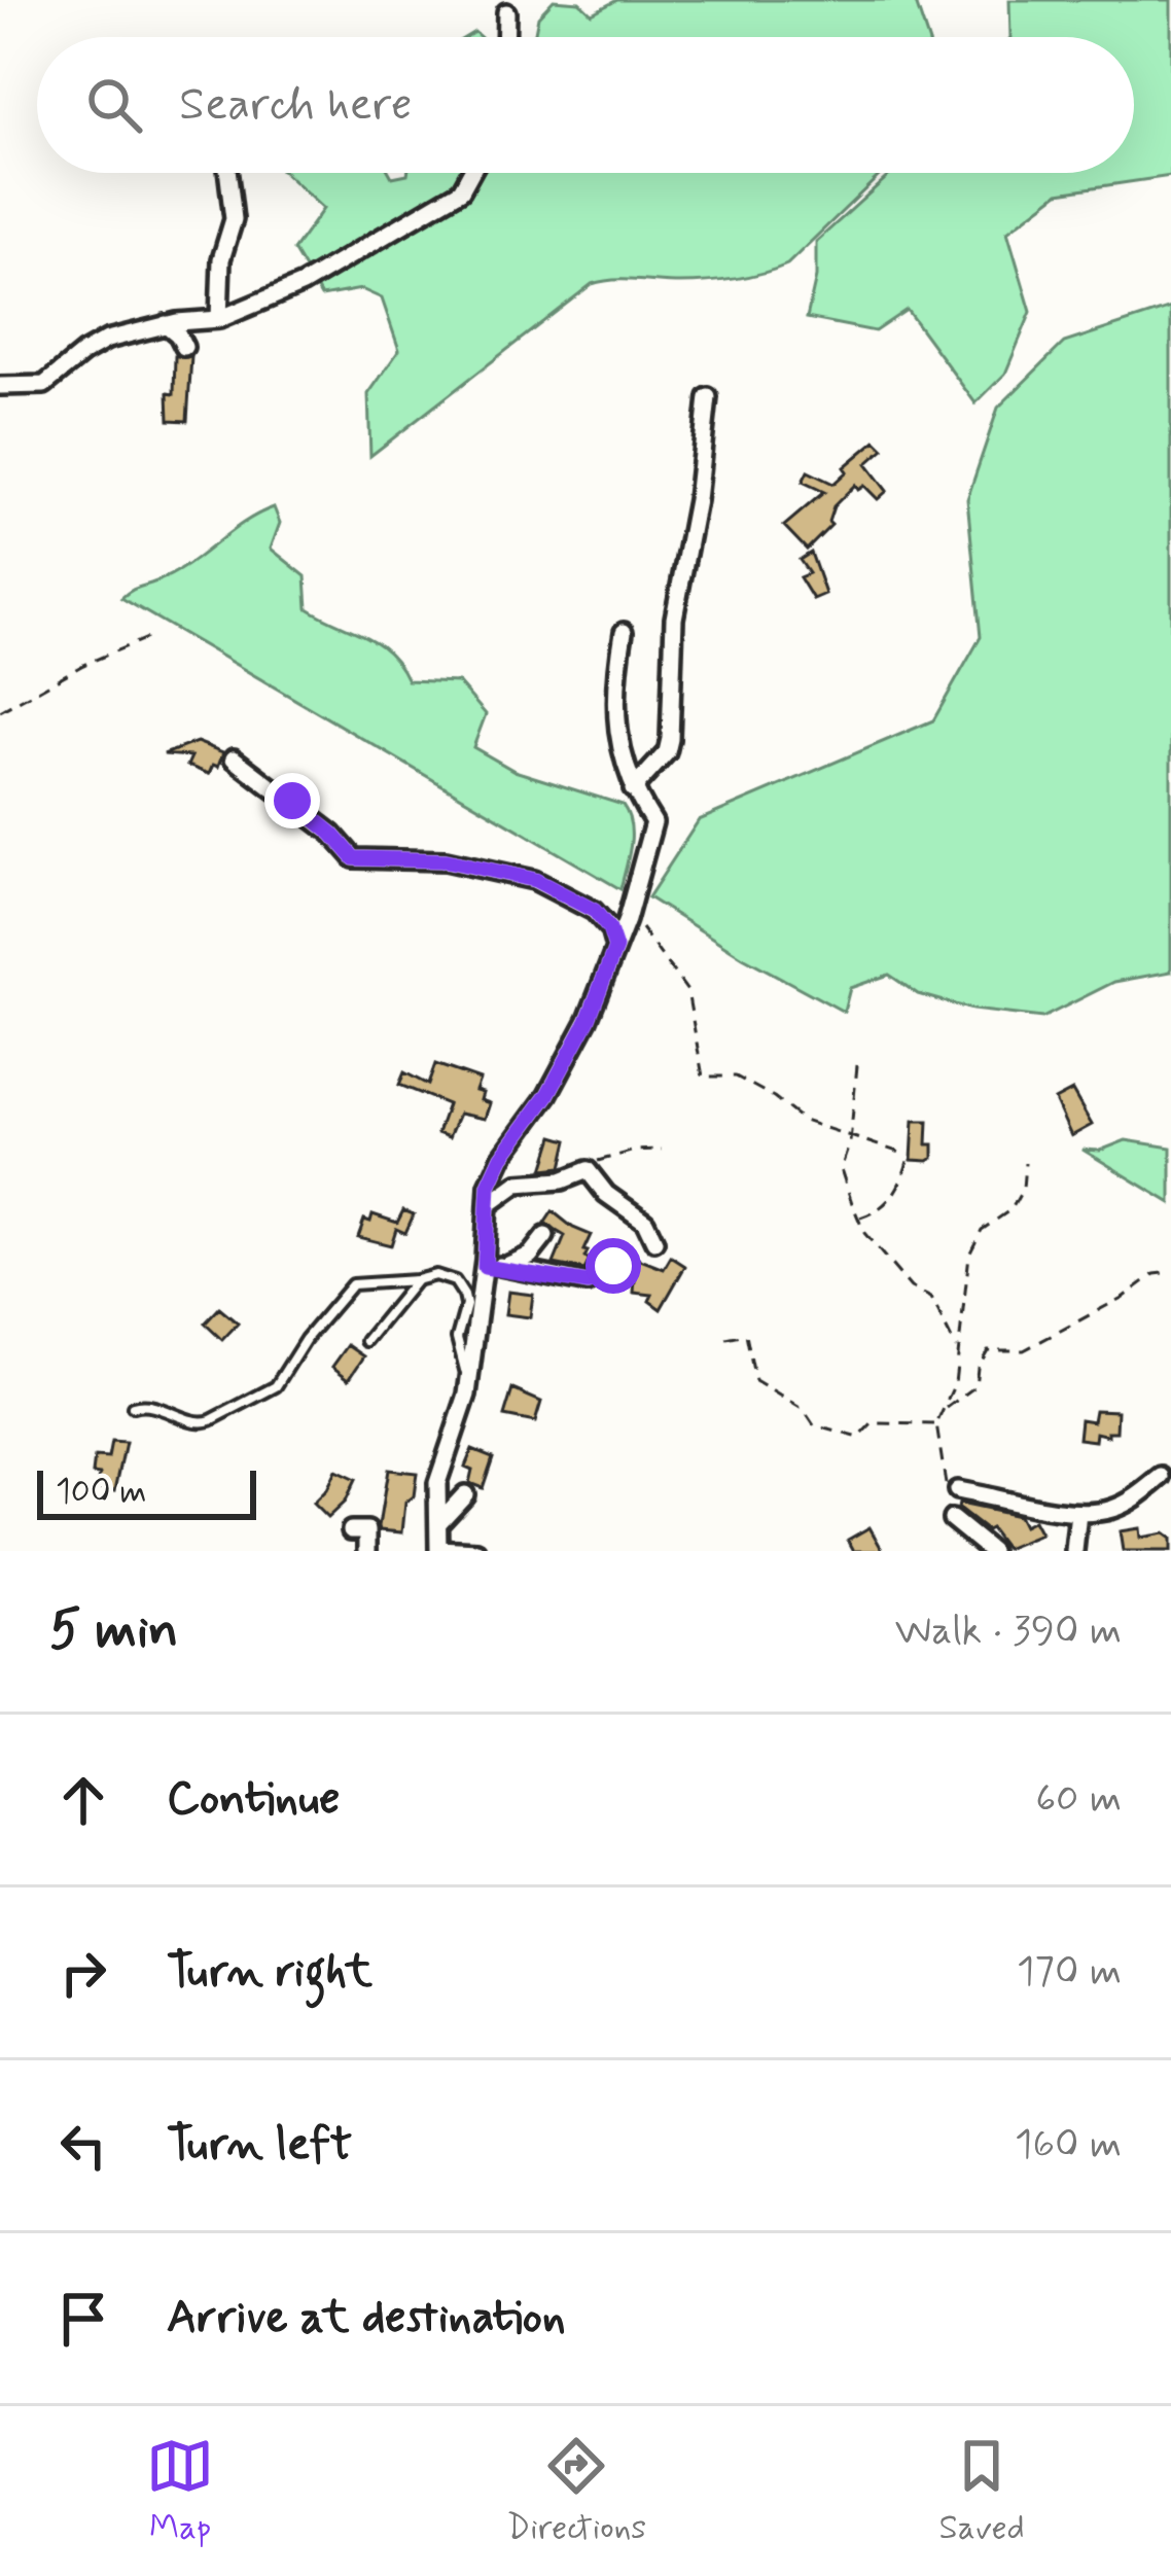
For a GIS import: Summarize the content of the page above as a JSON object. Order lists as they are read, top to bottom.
{
  "scale_bar": "100 m",
  "page": {
    "search": "Search here",
    "scale": "100 m",
    "heading": ["5 min", "Walk · 390 m"],
    "list": [
      ["Continue", "60 m"],
      ["Turn right", "170 m"],
      ["Turn left", "160 m"],
      "Arrive at destination"
    ],
    "nav": ["Map", "Directions", "Saved"]
  }
}
